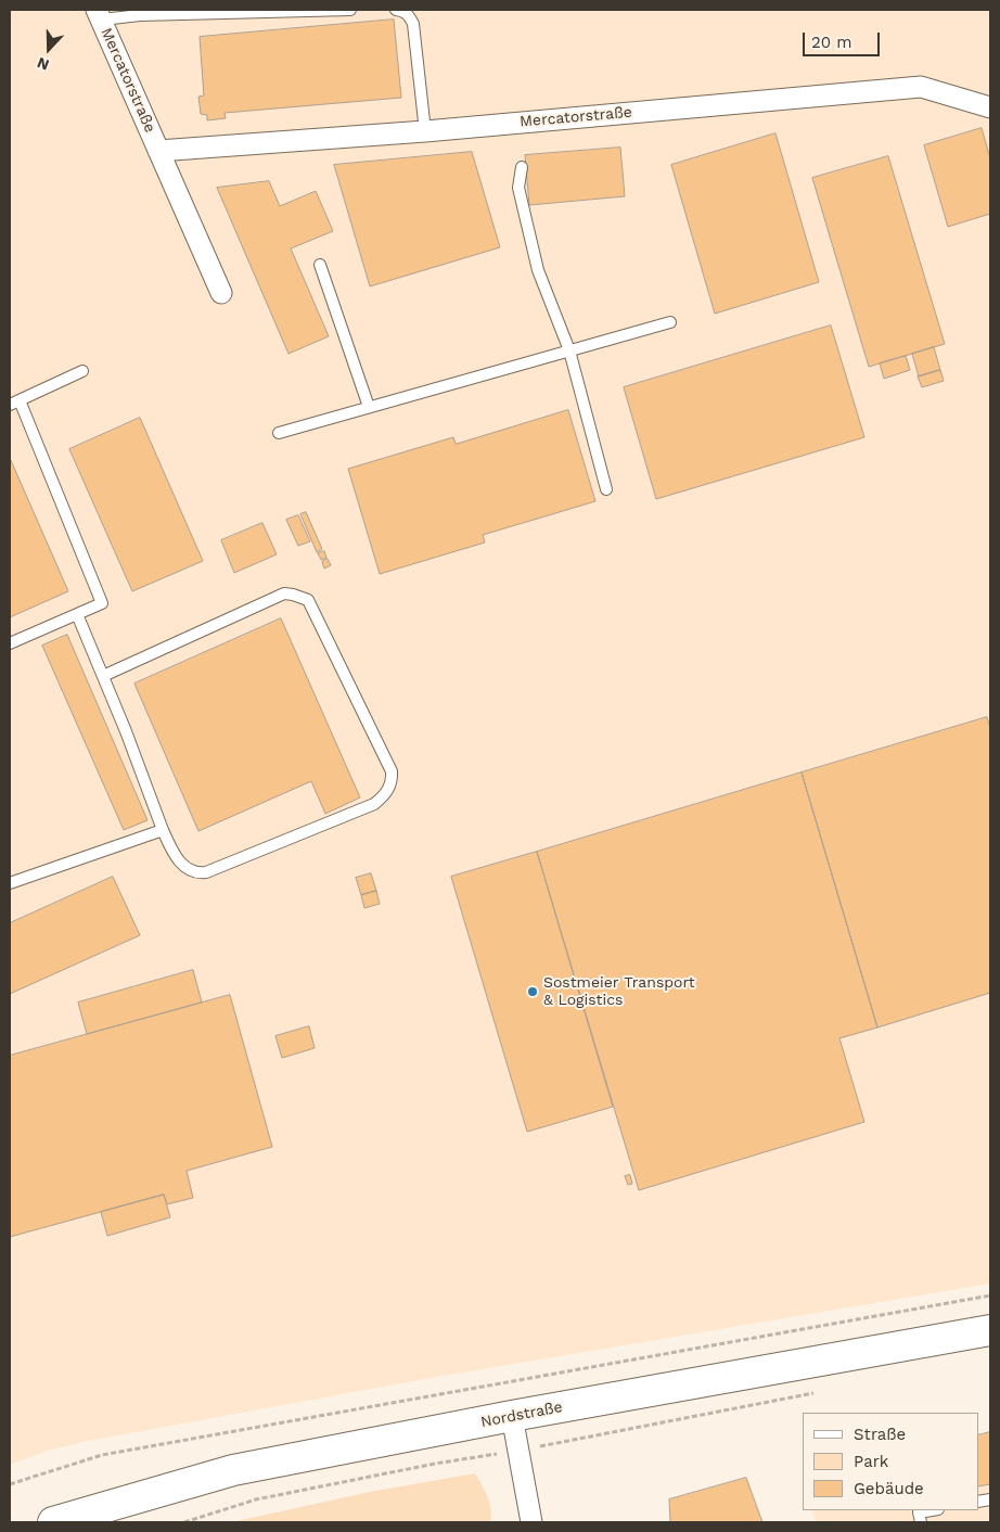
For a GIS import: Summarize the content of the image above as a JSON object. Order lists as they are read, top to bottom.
{
  "streets": {
    "street": ["Mercatorstraße", "Nordstraße"]
  },
  "places": ["Sostmeier Transport & Logistics"],
  "legend": ["Straße", "Park", "Gebäude"],
  "scale_bar": "20 m",
  "north": "bottom"
}
